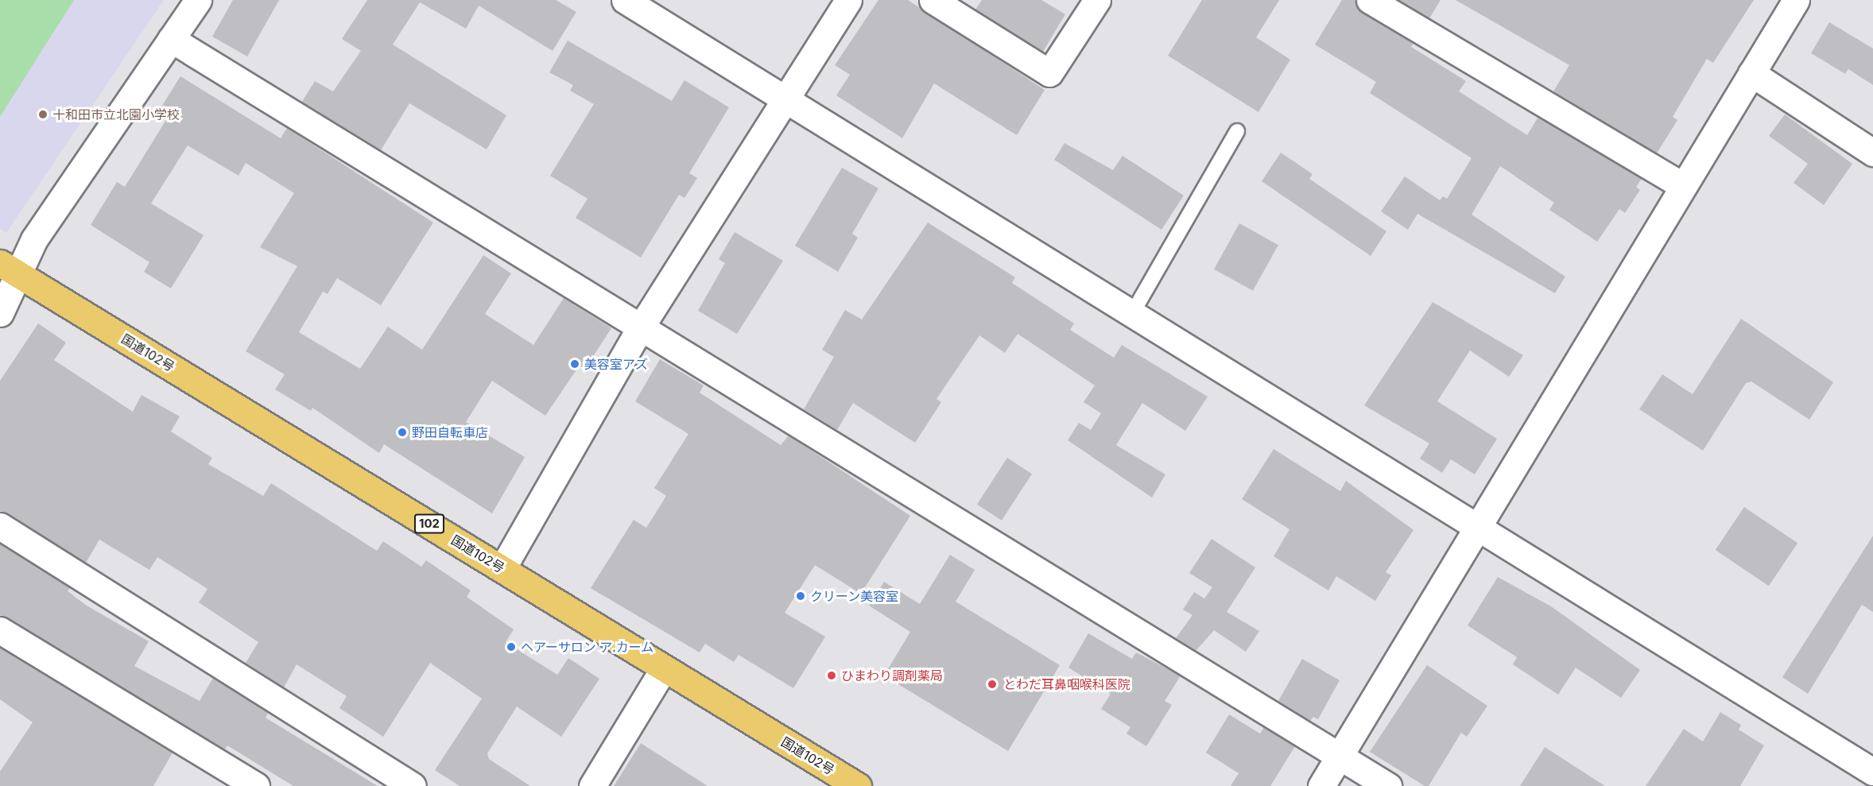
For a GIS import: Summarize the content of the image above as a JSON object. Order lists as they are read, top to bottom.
{
  "streets": {
    "highway": ["国道102号", "102"]
  },
  "places": [
    "十和田市立北園小学校",
    "美容室アズ",
    "野田自転車店",
    "クリーン美容室",
    "ヘアーサロン ア.カーム",
    "ひまわり調剤薬局",
    "とわだ耳鼻咽喉科医院"
  ]
}
